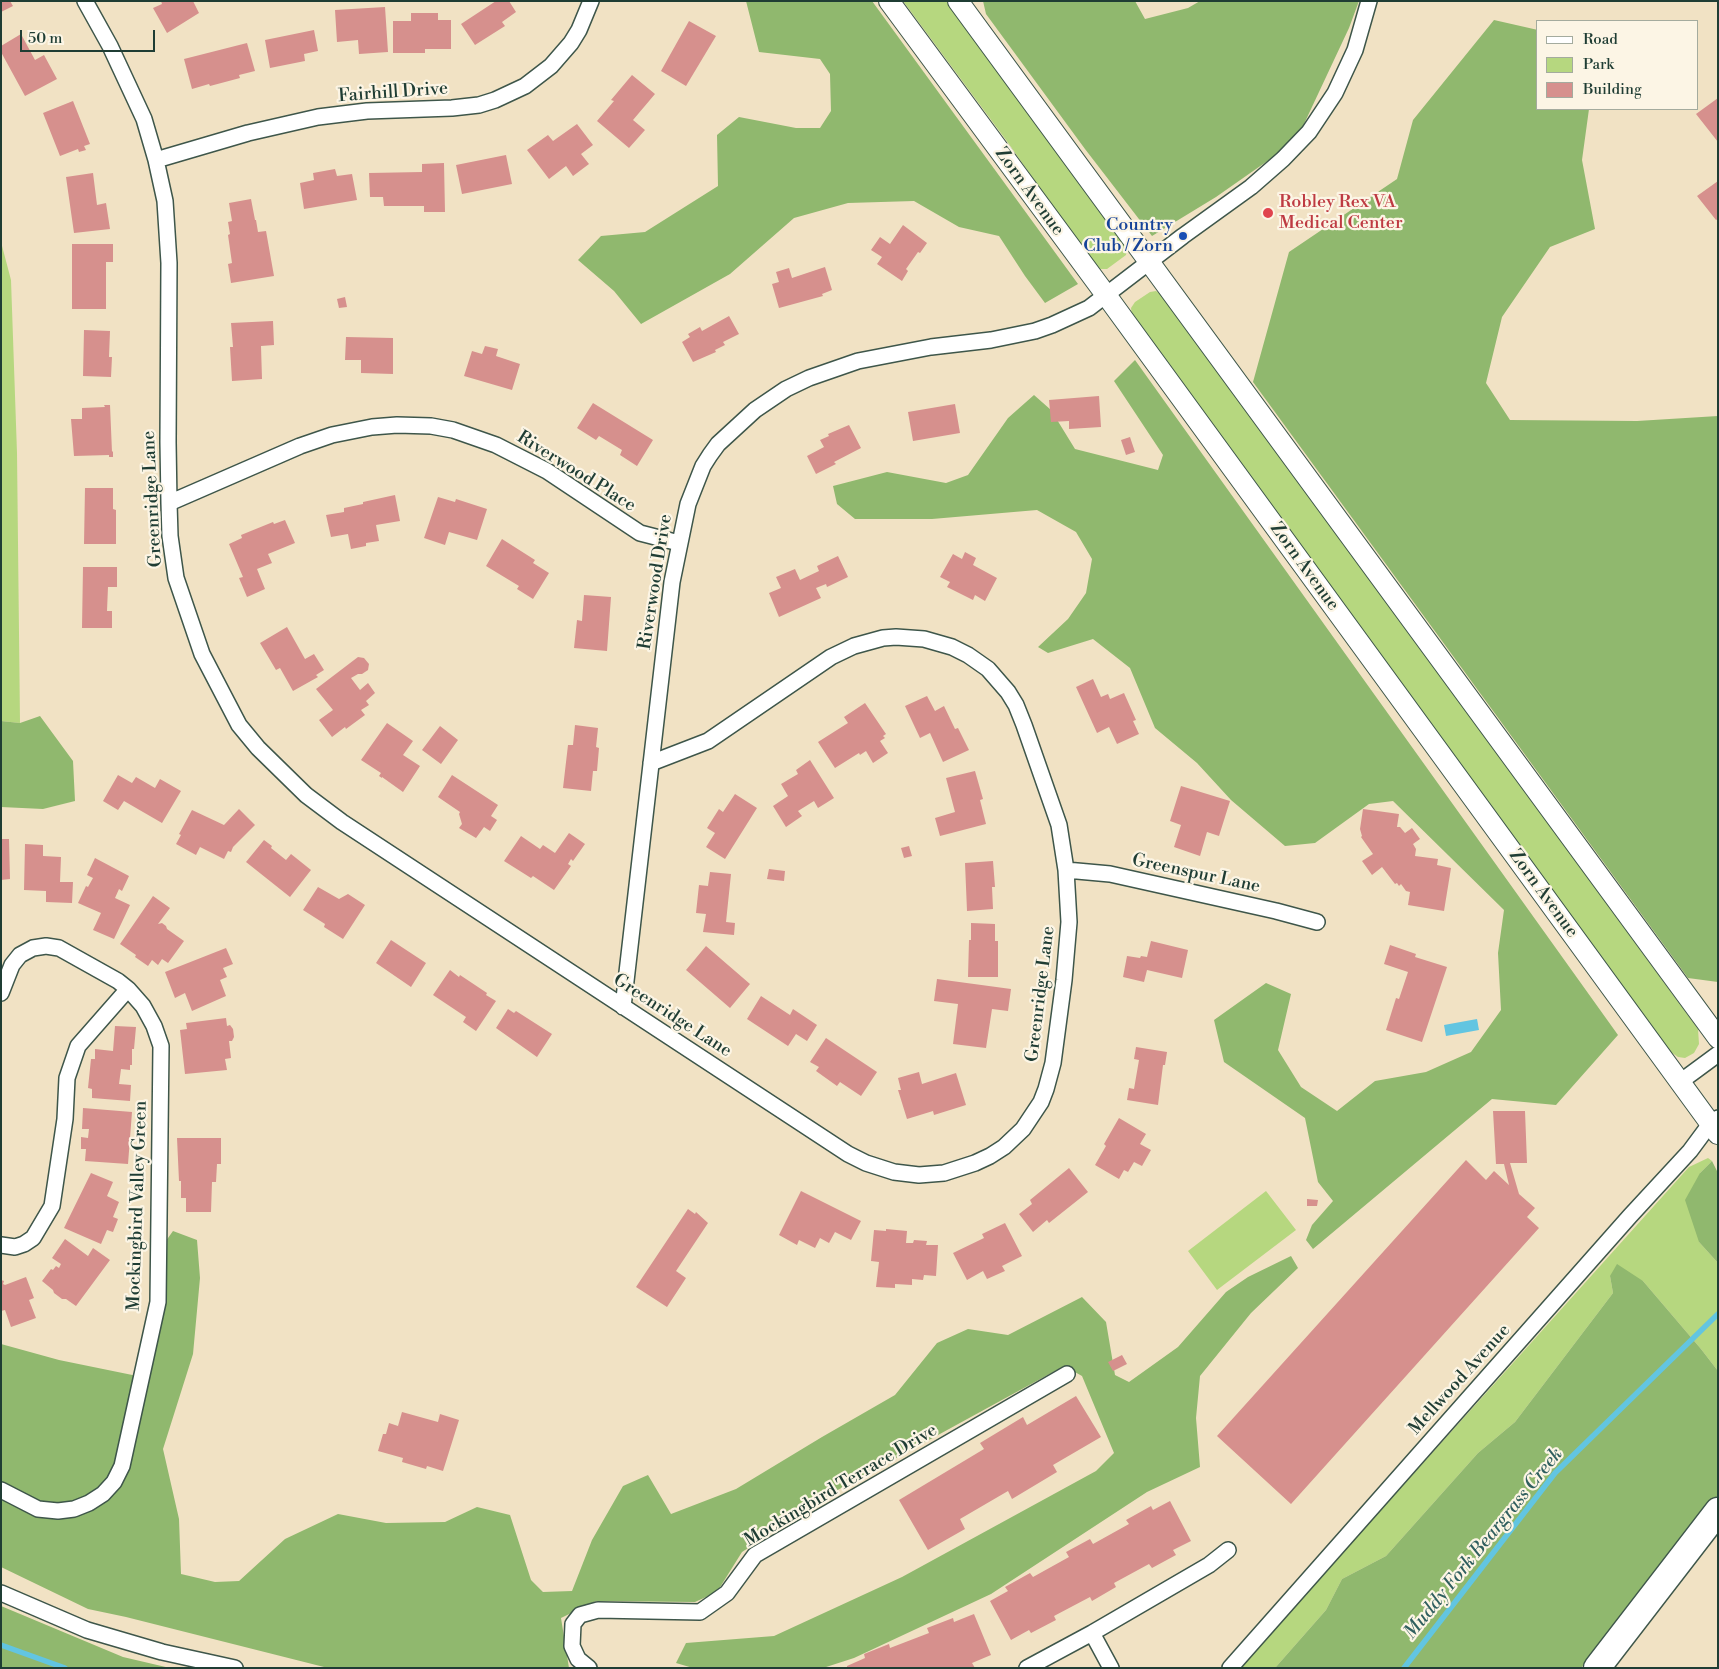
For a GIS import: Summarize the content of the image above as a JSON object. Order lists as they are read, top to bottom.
{
  "streets": {
    "main road": ["Zorn Avenue"],
    "street": [
      "Fairhill Drive",
      "Riverwood Place",
      "Greenridge Lane",
      "Riverwood Drive",
      "Greenspur Lane",
      "Mockingbird Valley Green",
      "Mellwood Avenue",
      "Mockingbird Terrace Drive"
    ]
  },
  "crossings": [
    ["Fairhill Drive", "Greenridge Lane"],
    ["Zorn Avenue", "Riverwood Drive"],
    ["Zorn Avenue", "Mellwood Avenue"],
    ["Riverwood Place", "Greenridge Lane"],
    ["Riverwood Place", "Riverwood Drive"],
    ["Greenridge Lane", "Riverwood Drive"],
    ["Greenridge Lane", "Greenspur Lane"]
  ],
  "water": ["Muddy Fork Beargrass Creek"],
  "places": ["Robley Rex VA Medical Center", "Country Club / Zorn"],
  "legend": ["Road", "Park", "Building"],
  "scale_bar": "50 m"
}
